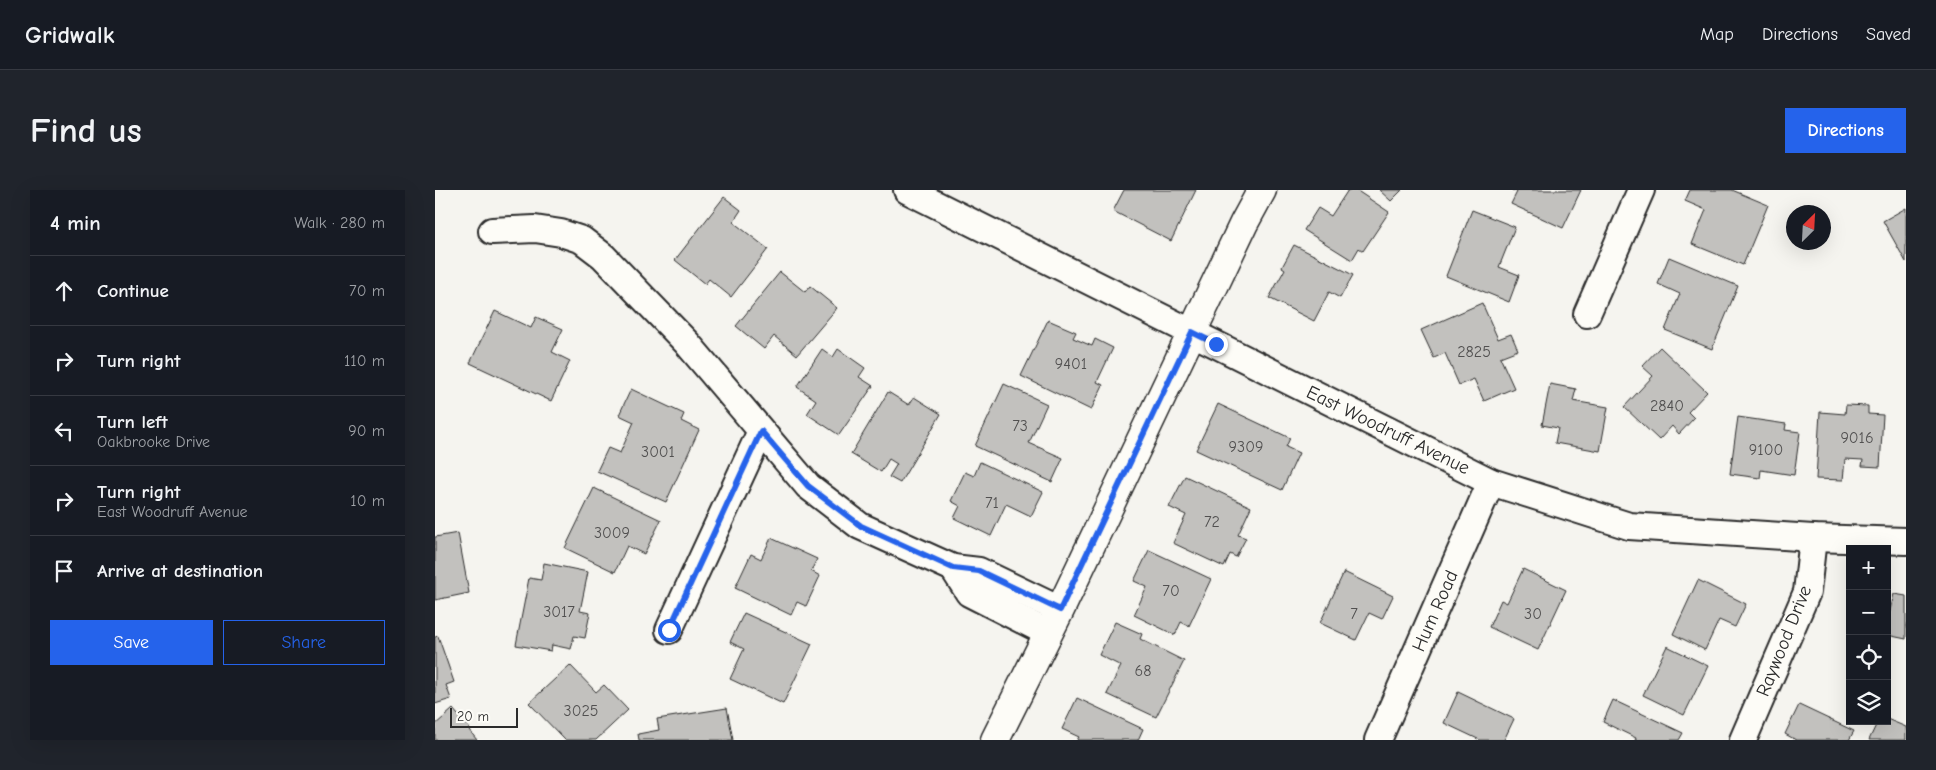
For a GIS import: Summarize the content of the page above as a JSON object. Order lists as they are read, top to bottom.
{
  "streets": {
    "street": ["East Woodruff Avenue", "Hum Road", "Raywood Drive"]
  },
  "crossings": [
    ["East Woodruff Avenue", "Hum Road"],
    ["East Woodruff Avenue", "Raywood Drive"]
  ],
  "house_numbers": [
    "2825",
    "9401",
    "2840",
    "73",
    "9016",
    "9309",
    "9100",
    "3001",
    "71",
    "72",
    "3009",
    "70",
    "3017",
    "7",
    "30",
    "68",
    "3025"
  ],
  "scale_bar": "20 m",
  "north": "top right",
  "page": {
    "header": "Gridwalk",
    "nav": ["Map", "Directions", "Saved"],
    "buttons": [
      "Directions",
      ["Save", "Share"]
    ],
    "title": "Find us",
    "heading": ["4 min", "Walk · 280 m"],
    "list": [
      ["Continue", "70 m"],
      ["Turn right", "110 m"],
      ["Turn left", "Oakbrooke Drive", "90 m"],
      ["Turn right", "East Woodruff Avenue", "10 m"],
      "Arrive at destination"
    ],
    "map_buttons": ["+", "−"],
    "scale": "20 m"
  }
}
